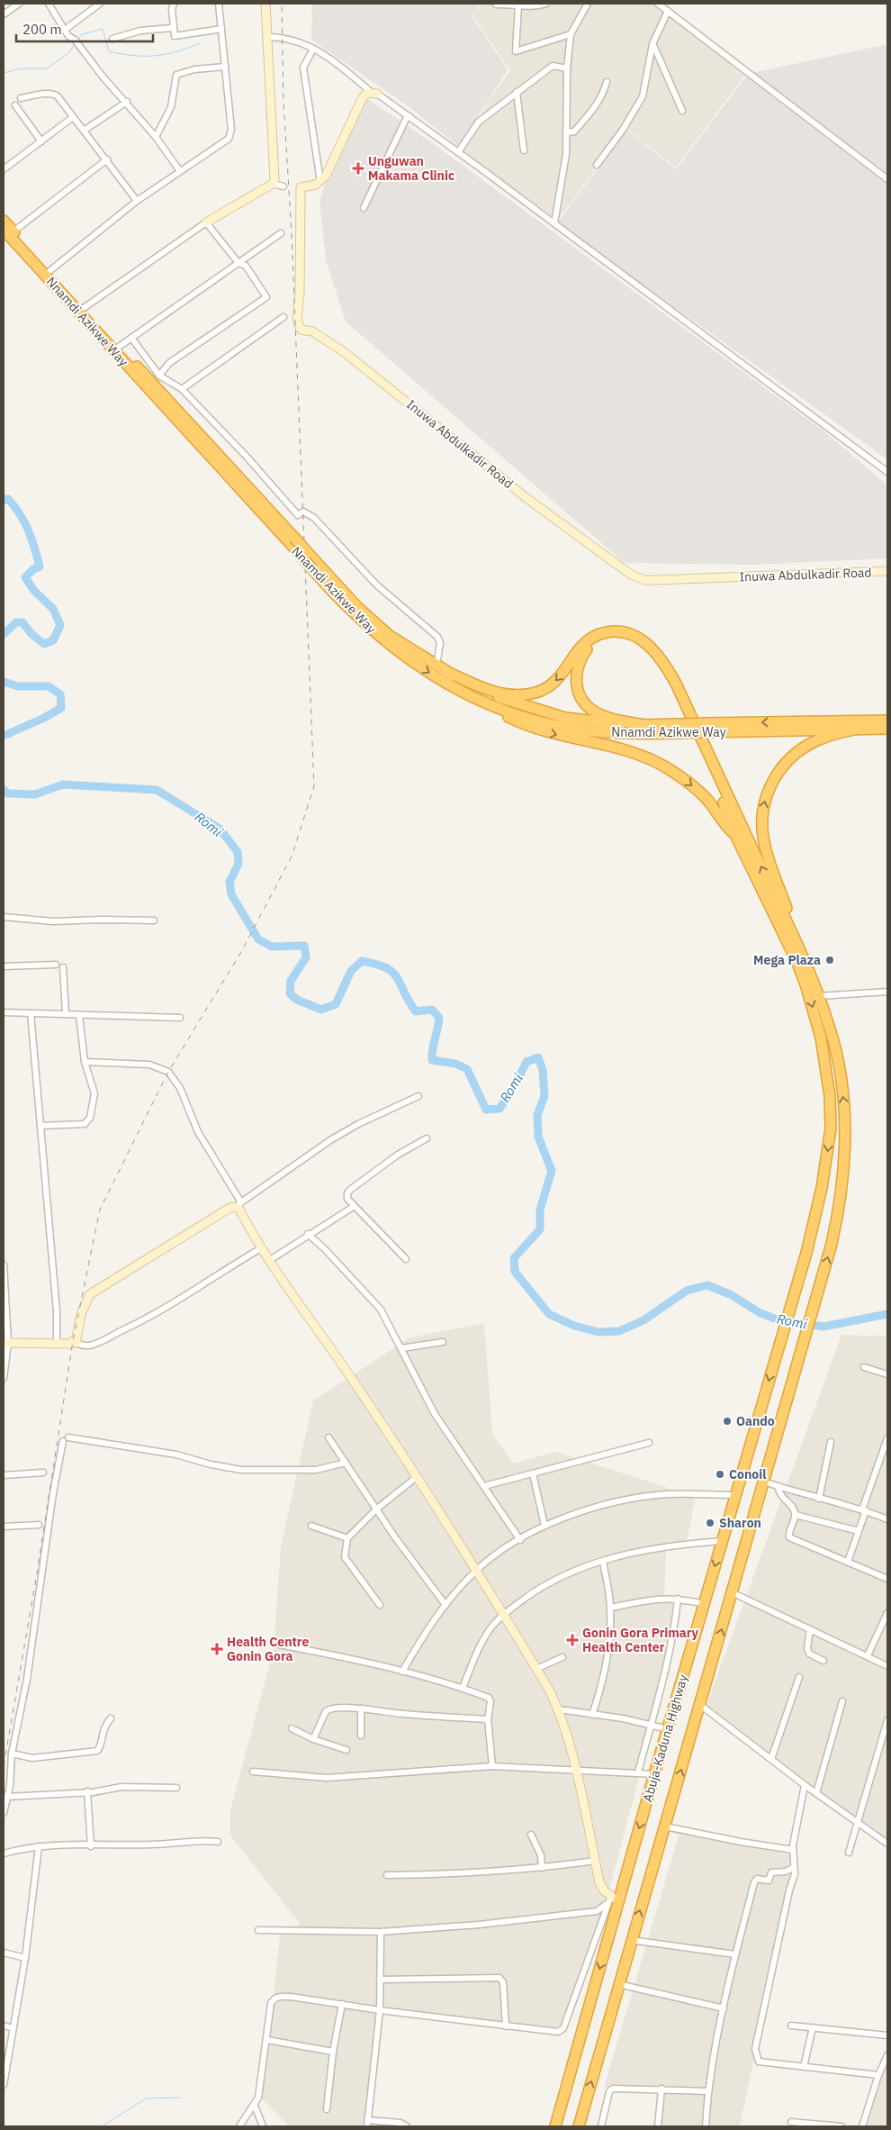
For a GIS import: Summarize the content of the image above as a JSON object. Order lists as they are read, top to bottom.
{
  "streets": {
    "highway": ["Nnamdi Azikwe Way", "Abuja-Kaduna Highway"],
    "street": ["Inuwa Abdulkadir Road"]
  },
  "water": ["Romi"],
  "places": {
    "health": ["Unguwan Makama Clinic", "Gonin Gora Primary Health Center", "Health Centre Gonin Gora"],
    "other": [
      "Mega Plaza",
      "Oando",
      "Conoil",
      "Sharon"
    ]
  },
  "scale_bar": "200 m"
}
